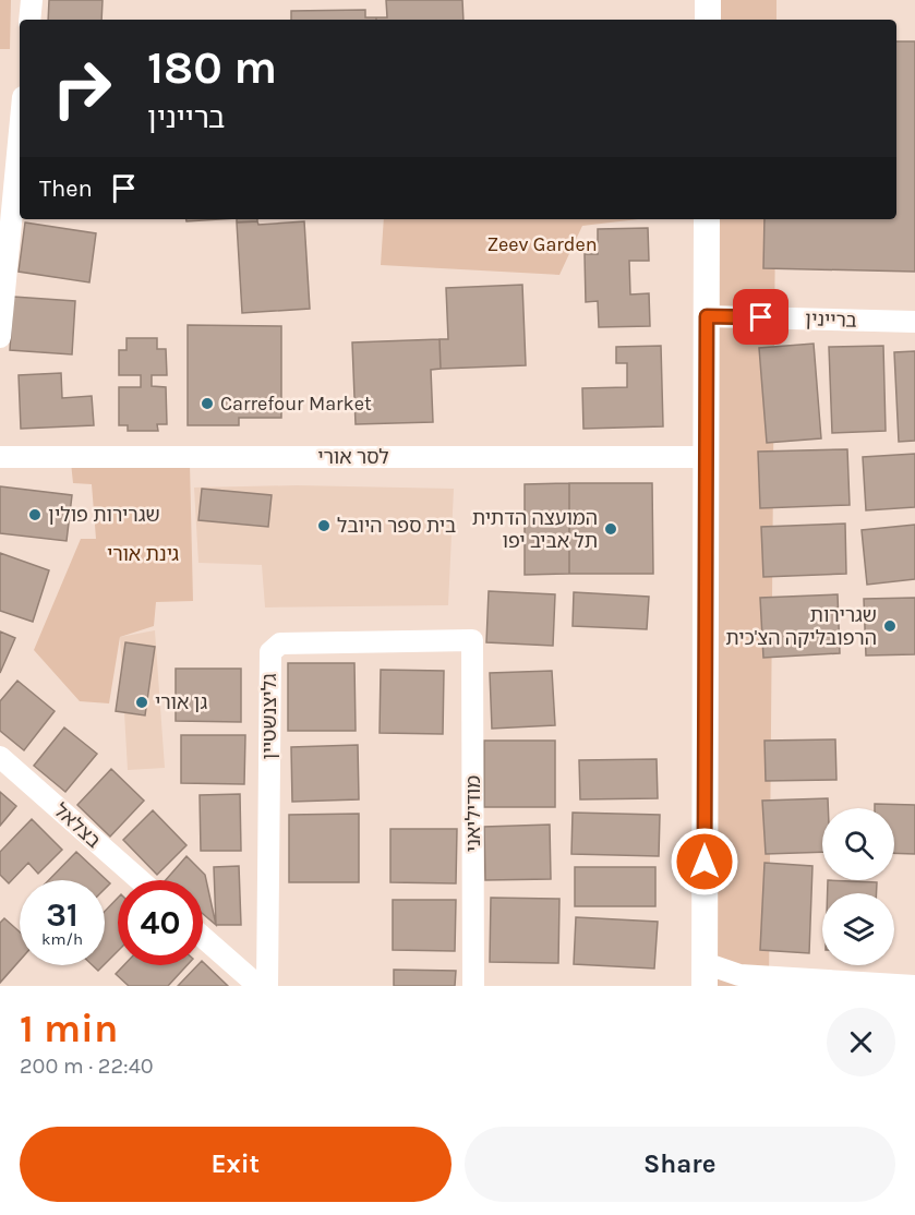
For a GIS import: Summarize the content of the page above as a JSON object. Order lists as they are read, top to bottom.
{
  "streets": {
    "street": [
      "בריינין",
      "לסר אורי",
      "גליצנשטיין",
      "מודיליאני",
      "בצלאל"
    ]
  },
  "crossings": [
    ["גליצנשטיין", "מודיליאני"]
  ],
  "parks": ["Zeev Garden", "גינת אורי"],
  "places": [
    "Carrefour Market",
    "שגרירות פולין",
    "בית ספר היובל",
    "המועצה הדתית תל אביב יפו",
    "שגרירות הרפובליקה הצ'כית",
    "גן אורי"
  ],
  "page": {
    "turn": ["180 m", "בריינין"],
    "then": "Then",
    "speed": "31 km/h",
    "limit": "40",
    "heading": ["1 min", "200 m · 22:40"],
    "buttons": ["Exit", "Share"]
  }
}
